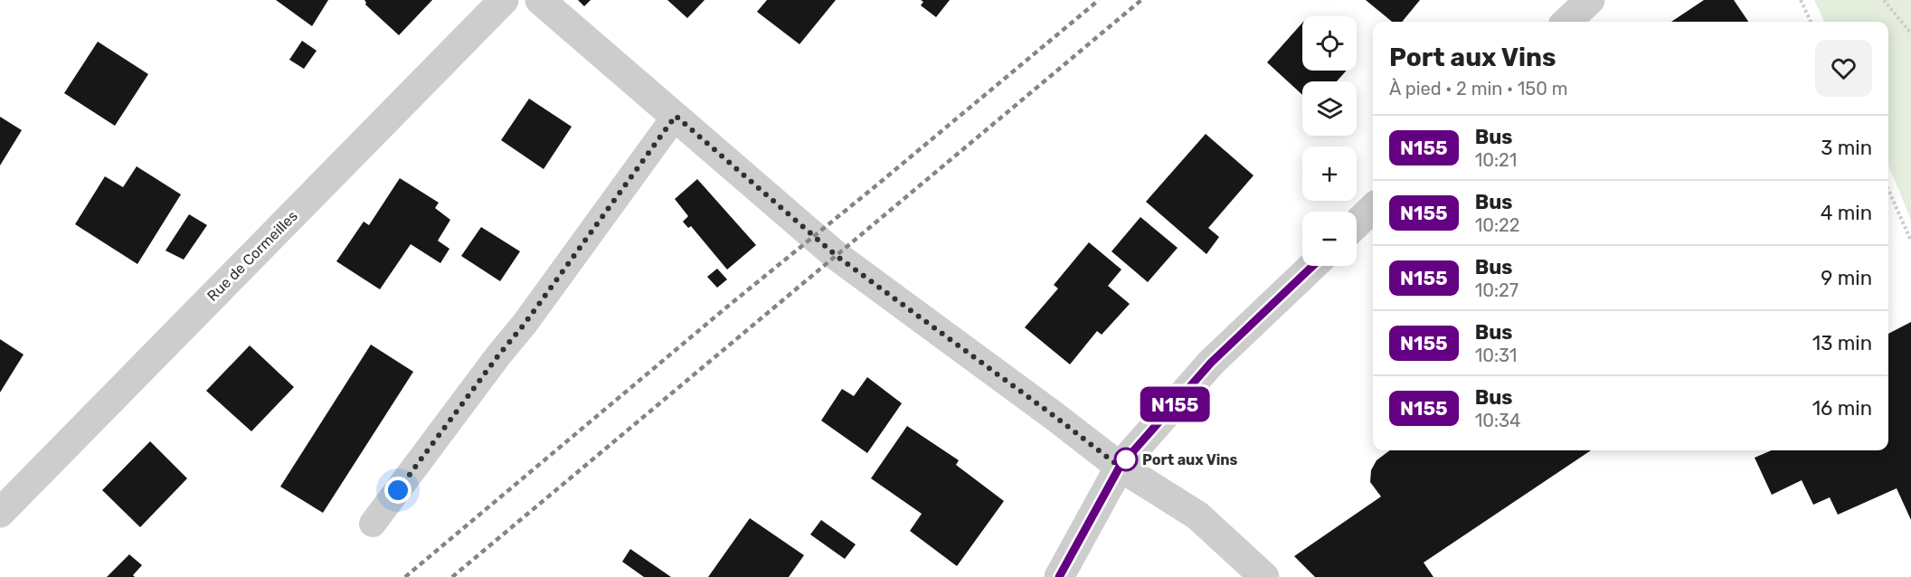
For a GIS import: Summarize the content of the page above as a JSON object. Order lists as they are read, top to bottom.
{
  "streets": {
    "street": ["Rue de Cormeilles"]
  },
  "places": ["Port aux Vins"],
  "lines": ["bus line N155"],
  "page": {
    "on_map": "N155",
    "map_buttons": ["+", "−"],
    "heading": ["Port aux Vins", "À pied · 2 min · 150 m"],
    "list": [
      {
        "mark": "N155",
        "name": "Bus",
        "note": "10:21",
        "value": "3 min"
      },
      {
        "mark": "N155",
        "name": "Bus",
        "note": "10:22",
        "value": "4 min"
      },
      {
        "mark": "N155",
        "name": "Bus",
        "note": "10:27",
        "value": "9 min"
      },
      {
        "mark": "N155",
        "name": "Bus",
        "note": "10:31",
        "value": "13 min"
      },
      {
        "mark": "N155",
        "name": "Bus",
        "note": "10:34",
        "value": "16 min"
      }
    ]
  }
}
